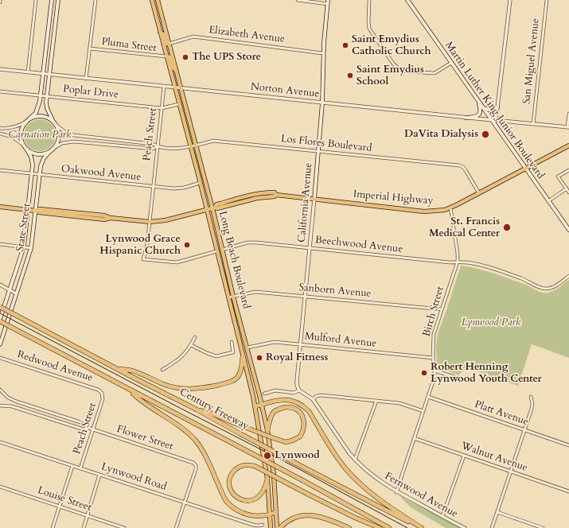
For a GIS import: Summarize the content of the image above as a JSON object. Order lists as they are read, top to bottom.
{
  "streets": {
    "highway": ["Century Freeway"],
    "main road": [
      "Martin Luther King Junior Boulevard",
      "Imperial Highway",
      "California Avenue",
      "State Street",
      "Long Beach Boulevard"
    ],
    "street": [
      "Elizabeth Avenue",
      "Pluma Street",
      "San Miguel Avenue",
      "Norton Avenue",
      "Poplar Drive",
      "Peach Street",
      "Los Flores Boulevard",
      "Oakwood Avenue",
      "Beechwood Avenue",
      "Sanborn Avenue",
      "Birch Street",
      "Mulford Avenue",
      "Redwood Avenue",
      "Platt Avenue",
      "Flower Street",
      "Walnut Avenue",
      "Lynwood Road",
      "Fernwood Avenue",
      "Louise Street"
    ]
  },
  "crossings": [
    ["Elizabeth Avenue", "California Avenue"],
    ["Elizabeth Avenue", "Long Beach Boulevard"],
    ["Pluma Street", "Long Beach Boulevard"],
    ["San Miguel Avenue", "Norton Avenue"],
    ["Norton Avenue", "Martin Luther King Junior Boulevard"],
    ["Norton Avenue", "Peach Street"],
    ["Norton Avenue", "California Avenue"],
    ["Norton Avenue", "Long Beach Boulevard"],
    ["Poplar Drive", "Peach Street"],
    ["Poplar Drive", "Long Beach Boulevard"],
    ["Martin Luther King Junior Boulevard", "Imperial Highway"],
    ["Peach Street", "Los Flores Boulevard"],
    ["Peach Street", "Oakwood Avenue"],
    ["Peach Street", "Imperial Highway"],
    ["Peach Street", "Long Beach Boulevard"],
    ["Peach Street", "Redwood Avenue"],
    ["Peach Street", "Flower Street"],
    ["Peach Street", "Lynwood Road"],
    ["Peach Street", "Louise Street"],
    ["Los Flores Boulevard", "Imperial Highway"],
    ["Los Flores Boulevard", "California Avenue"],
    ["Los Flores Boulevard", "State Street"],
    ["Los Flores Boulevard", "Long Beach Boulevard"],
    ["Oakwood Avenue", "State Street"],
    ["Oakwood Avenue", "Long Beach Boulevard"],
    ["Imperial Highway", "California Avenue"],
    ["Imperial Highway", "State Street"],
    ["Imperial Highway", "Long Beach Boulevard"],
    ["Imperial Highway", "Birch Street"],
    ["California Avenue", "Beechwood Avenue"],
    ["California Avenue", "Sanborn Avenue"],
    ["California Avenue", "Mulford Avenue"],
    ["State Street", "Century Freeway"],
    ["Beechwood Avenue", "Long Beach Boulevard"],
    ["Beechwood Avenue", "Birch Street"],
    ["Long Beach Boulevard", "Sanborn Avenue"],
    ["Long Beach Boulevard", "Mulford Avenue"],
    ["Sanborn Avenue", "Birch Street"],
    ["Birch Street", "Mulford Avenue"],
    ["Birch Street", "Platt Avenue"],
    ["Birch Street", "Walnut Avenue"],
    ["Birch Street", "Fernwood Avenue"],
    ["Flower Street", "Lynwood Road"]
  ],
  "parks": ["Carnation Park", "Lynwood Park"],
  "places": [
    "Saint Emydius Catholic Church",
    "The UPS Store",
    "Saint Emydius School",
    "DaVita Dialysis",
    "St. Francis Medical Center",
    "Lynwood Grace Hispanic Church",
    "Royal Fitness",
    "Robert Henning Lynwood Youth Center",
    "Lynwood"
  ]
}
